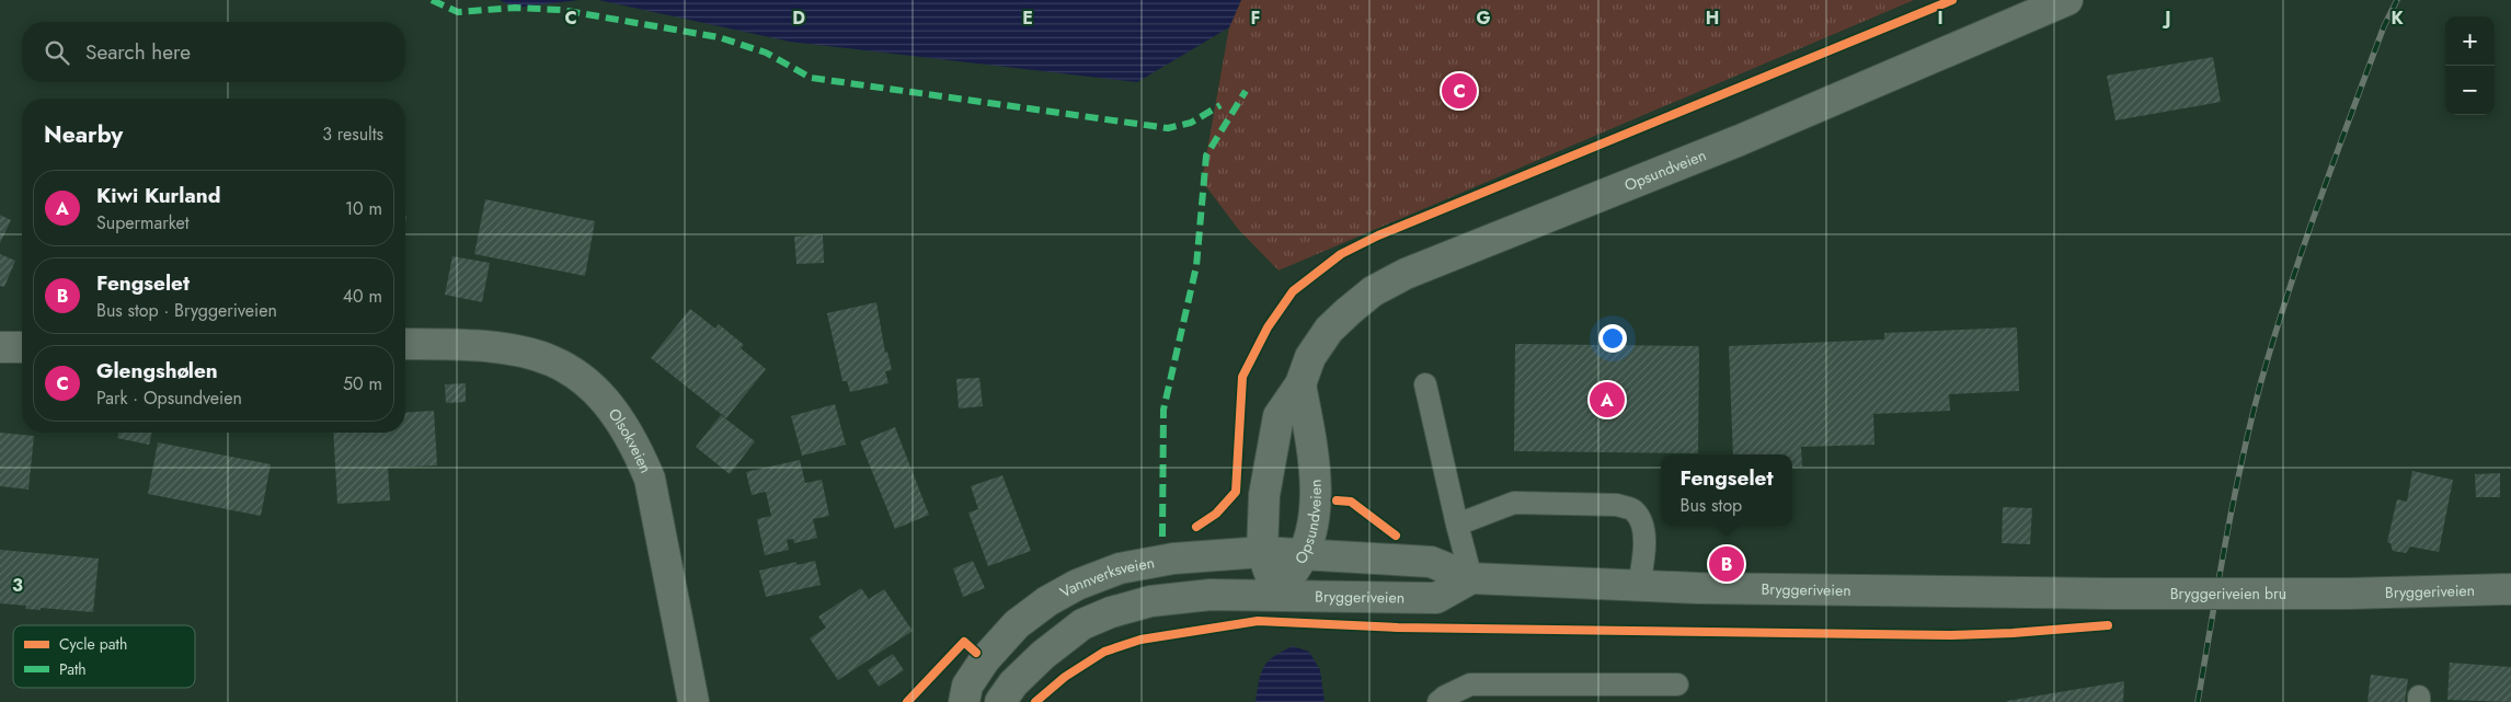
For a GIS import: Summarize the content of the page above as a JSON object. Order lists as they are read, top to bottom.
{
  "streets": {
    "main road": [
      "Opsundveien",
      "Olsokveien",
      "Vannverksveien",
      "Bryggeriveien",
      "Bryggeriveien bru"
    ]
  },
  "crossings": [
    ["Opsundveien", "Vannverksveien"],
    ["Opsundveien", "Bryggeriveien"],
    ["Vannverksveien", "Bryggeriveien"],
    ["Bryggeriveien", "Bryggeriveien bru"]
  ],
  "legend": ["Cycle path", "Path"],
  "page": {
    "map_buttons": ["+", "−"],
    "search": "Search here",
    "pins": ["C", "A", "B"],
    "heading": ["Nearby", "3 results"],
    "list": [
      {
        "mark": "A",
        "name": "Kiwi Kurland",
        "note": "Supermarket",
        "value": "10 m"
      },
      {
        "mark": "B",
        "name": "Fengselet",
        "note": "Bus stop · Bryggeriveien",
        "value": "40 m"
      },
      {
        "mark": "C",
        "name": "Glengshølen",
        "note": "Park · Opsundveien",
        "value": "50 m"
      }
    ],
    "popup": ["Fengselet", "Bus stop"]
  },
  "grid": {
    "columns": [
      "C",
      "D",
      "E",
      "F",
      "G",
      "H",
      "I",
      "J",
      "K"
    ],
    "rows": ["3"]
  }
}
